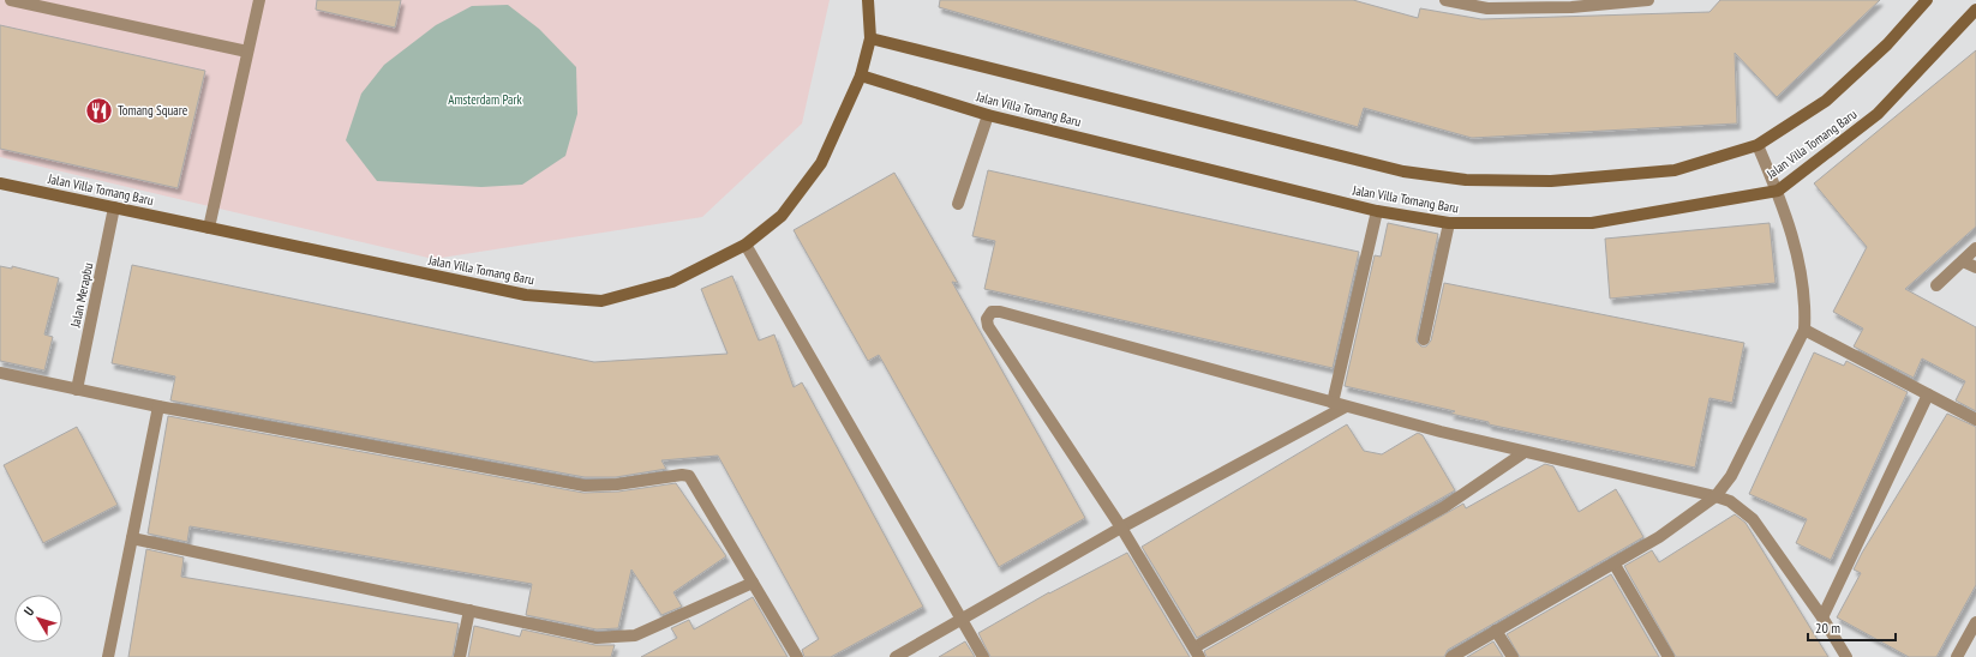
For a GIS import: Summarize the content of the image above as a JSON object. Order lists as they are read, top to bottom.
{
  "streets": {
    "street": ["Jalan Villa Tomang Baru", "Jalan Merapbu"]
  },
  "crossings": [
    ["Jalan Villa Tomang Baru", "Jalan Merapbu"]
  ],
  "parks": ["Amsterdam Park"],
  "places": {
    "restaurant": ["Tomang Square"]
  },
  "scale_bar": "20 m",
  "north": "top left"
}
